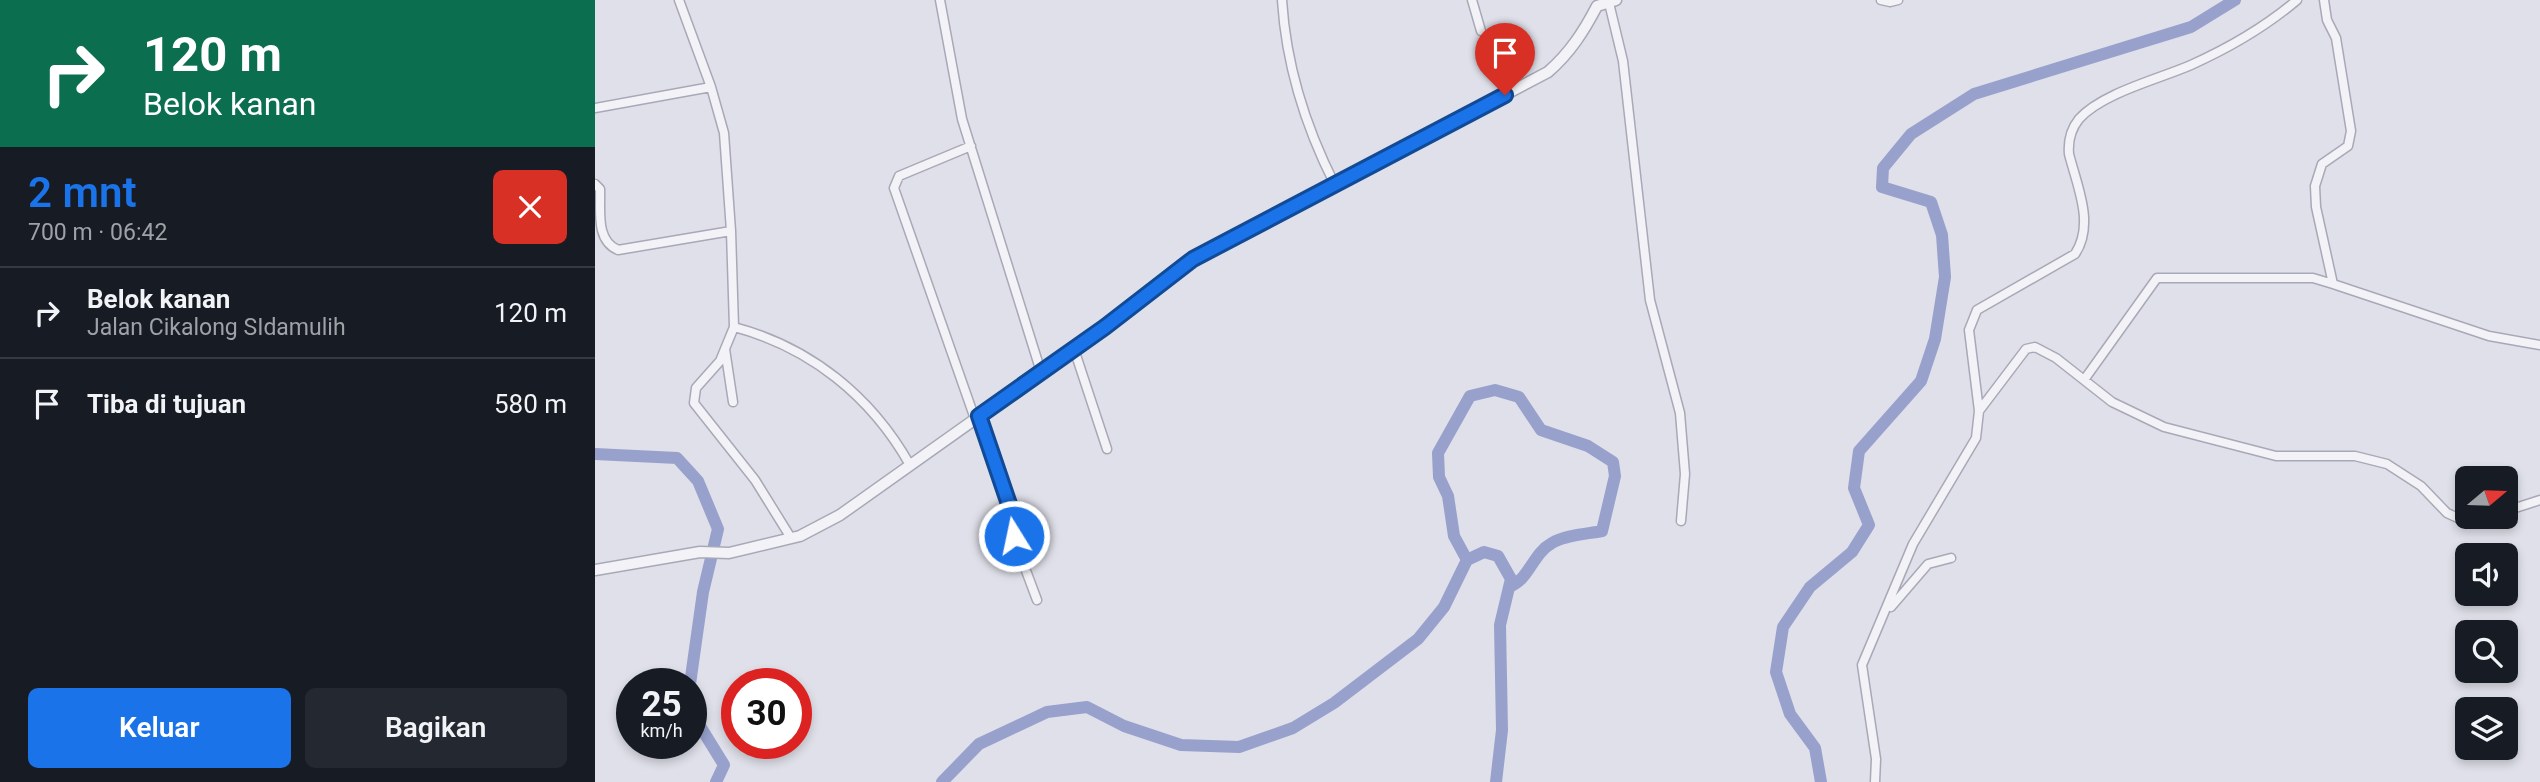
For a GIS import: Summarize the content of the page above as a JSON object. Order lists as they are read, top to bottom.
{
  "north": "right",
  "page": {
    "turn": ["120 m", "Belok kanan"],
    "heading": ["2 mnt", "700 m · 06:42"],
    "list": [
      {
        "name": "Belok kanan",
        "note": "Jalan Cikalong SIdamulih",
        "value": "120 m"
      },
      {
        "name": "Tiba di tujuan",
        "value": "580 m"
      }
    ],
    "speed": "25 km/h",
    "limit": "30",
    "buttons": ["Keluar", "Bagikan"]
  }
}
